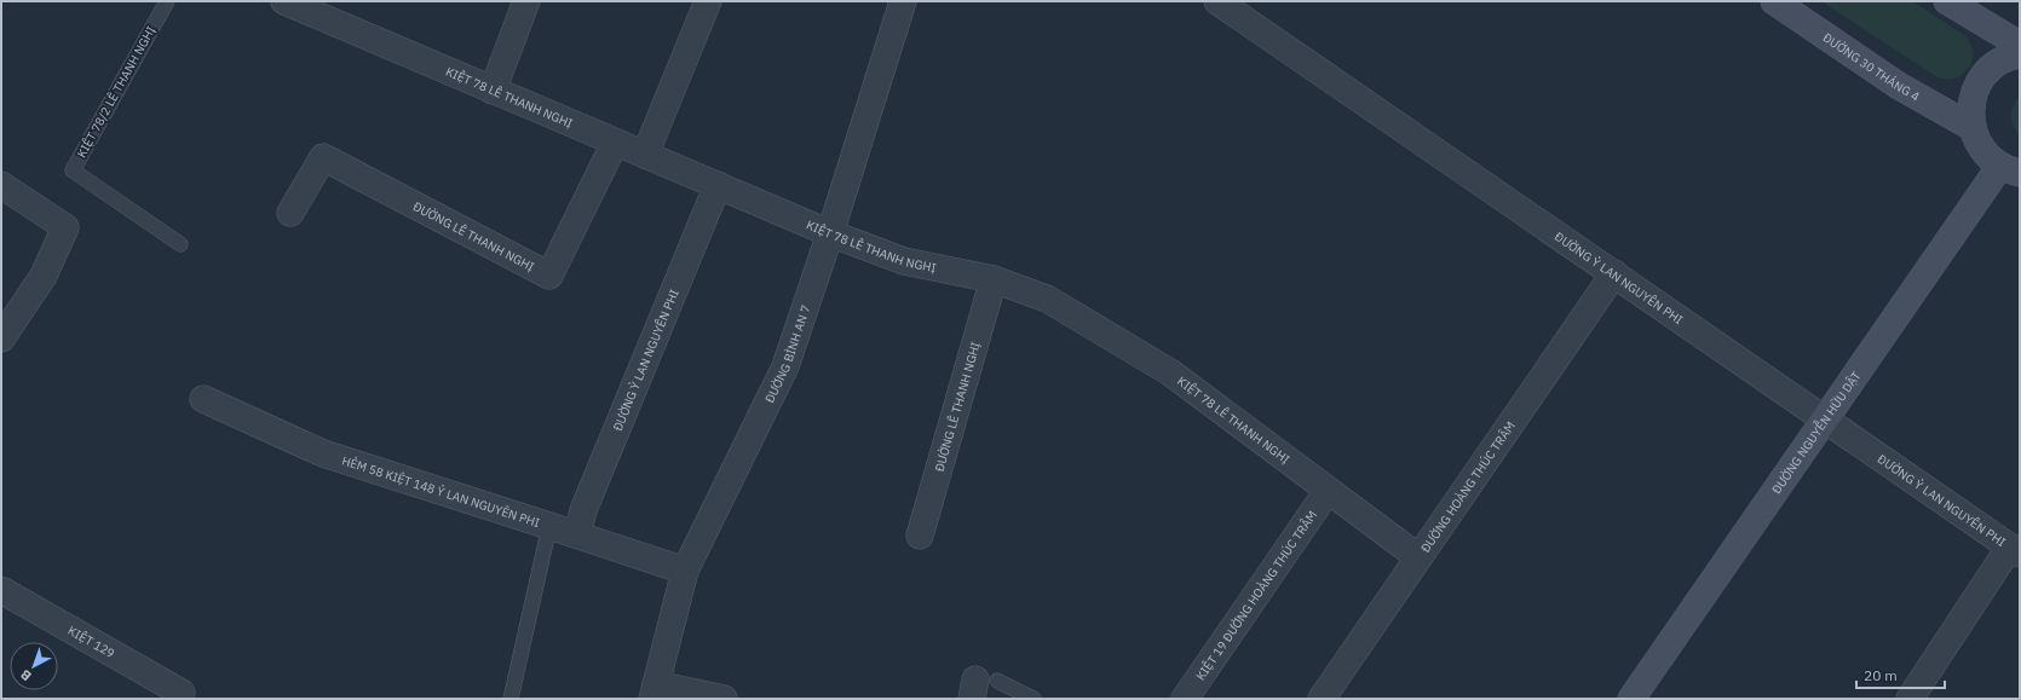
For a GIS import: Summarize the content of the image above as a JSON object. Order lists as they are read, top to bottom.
{
  "streets": {
    "street": [
      "ĐƯỜNG 30 THÁNG 4",
      "KIỆT 78 LÊ THANH NGHỊ",
      "ĐƯỜNG LÊ THANH NGHỊ",
      "ĐƯỜNG Ỷ LAN NGUYÊN PHI",
      "ĐƯỜNG BÌNH AN 7",
      "ĐƯỜNG NGUYỄN HỮU DẬT",
      "ĐƯỜNG HOÀNG THÚC TRÂM",
      "HẺM 58 KIỆT 148 Ỷ LAN NGUYÊN PHI",
      "KIỆT 19 ĐƯỜNG HOÀNG THÚC TRÂM",
      "KIỆT 129"
    ],
    "lane": ["KIỆT 78/2 LÊ THANH NGHỊ"]
  },
  "crossings": [
    ["KIỆT 78 LÊ THANH NGHỊ", "ĐƯỜNG LÊ THANH NGHỊ"],
    ["KIỆT 78 LÊ THANH NGHỊ", "ĐƯỜNG Ỷ LAN NGUYÊN PHI"],
    ["KIỆT 78 LÊ THANH NGHỊ", "ĐƯỜNG BÌNH AN 7"],
    ["KIỆT 78 LÊ THANH NGHỊ", "ĐƯỜNG HOÀNG THÚC TRÂM"],
    ["KIỆT 78 LÊ THANH NGHỊ", "KIỆT 19 ĐƯỜNG HOÀNG THÚC TRÂM"],
    ["ĐƯỜNG Ỷ LAN NGUYÊN PHI", "ĐƯỜNG NGUYỄN HỮU DẬT"],
    ["ĐƯỜNG Ỷ LAN NGUYÊN PHI", "ĐƯỜNG HOÀNG THÚC TRÂM"],
    ["ĐƯỜNG Ỷ LAN NGUYÊN PHI", "HẺM 58 KIỆT 148 Ỷ LAN NGUYÊN PHI"],
    ["ĐƯỜNG BÌNH AN 7", "HẺM 58 KIỆT 148 Ỷ LAN NGUYÊN PHI"]
  ],
  "scale_bar": "20 m",
  "north": "bottom left"
}
